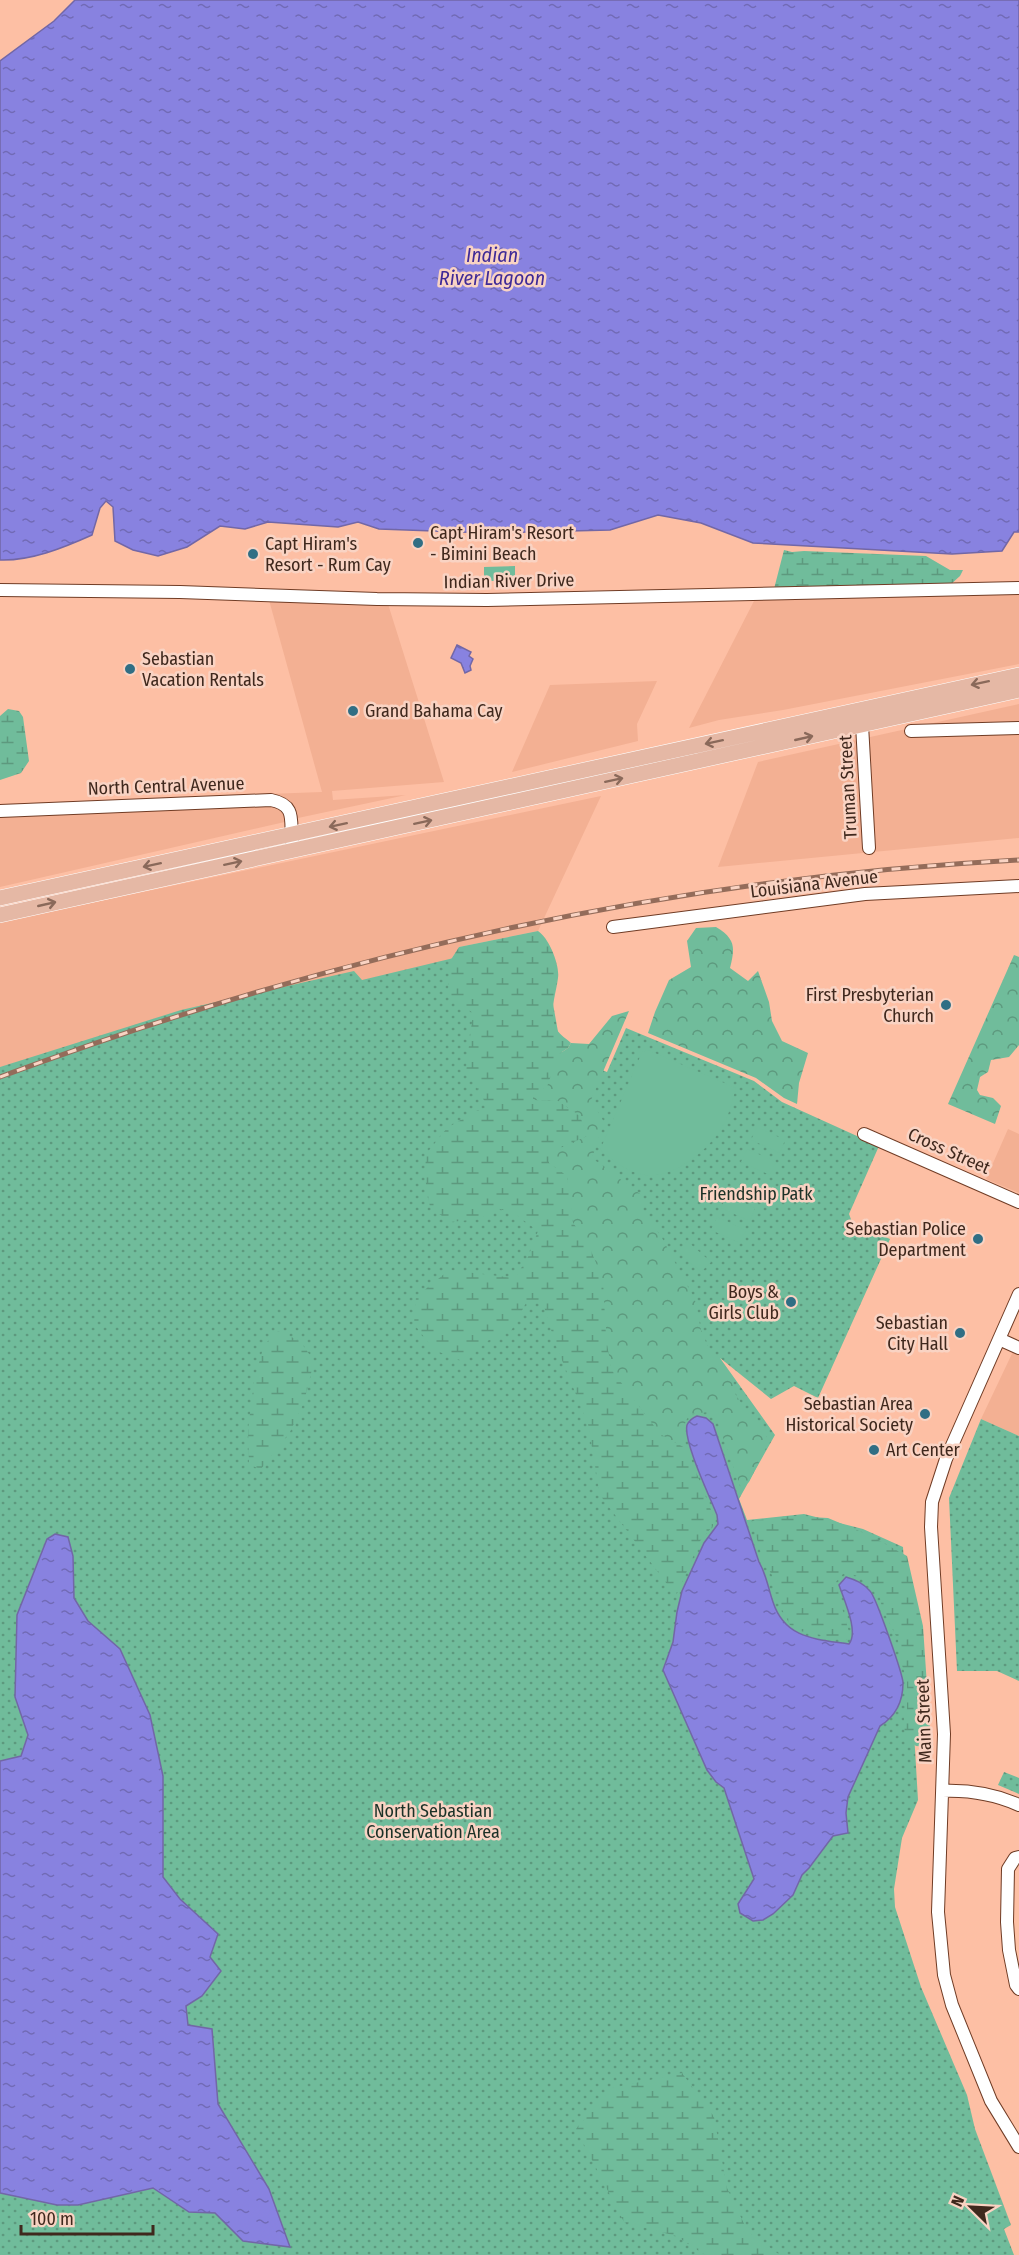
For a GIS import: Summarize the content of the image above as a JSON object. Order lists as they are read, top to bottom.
{
  "streets": {
    "street": [
      "Indian River Drive",
      "North Central Avenue",
      "Truman Street",
      "Louisiana Avenue",
      "Cross Street",
      "Main Street"
    ]
  },
  "water": ["Indian River Lagoon"],
  "parks": ["Friendship Patk", "North Sebastian Conservation Area"],
  "places": [
    "Capt Hiram's Resort - Bimini Beach",
    "Capt Hiram's Resort - Rum Cay",
    "Sebastian Vacation Rentals",
    "Grand Bahama Cay",
    "First Presbyterian Church",
    "Sebastian Police Department",
    "Boys & Girls Club",
    "Sebastian City Hall",
    "Sebastian Area Historical Society",
    "Art Center"
  ],
  "scale_bar": "100 m",
  "north": "top left"
}
